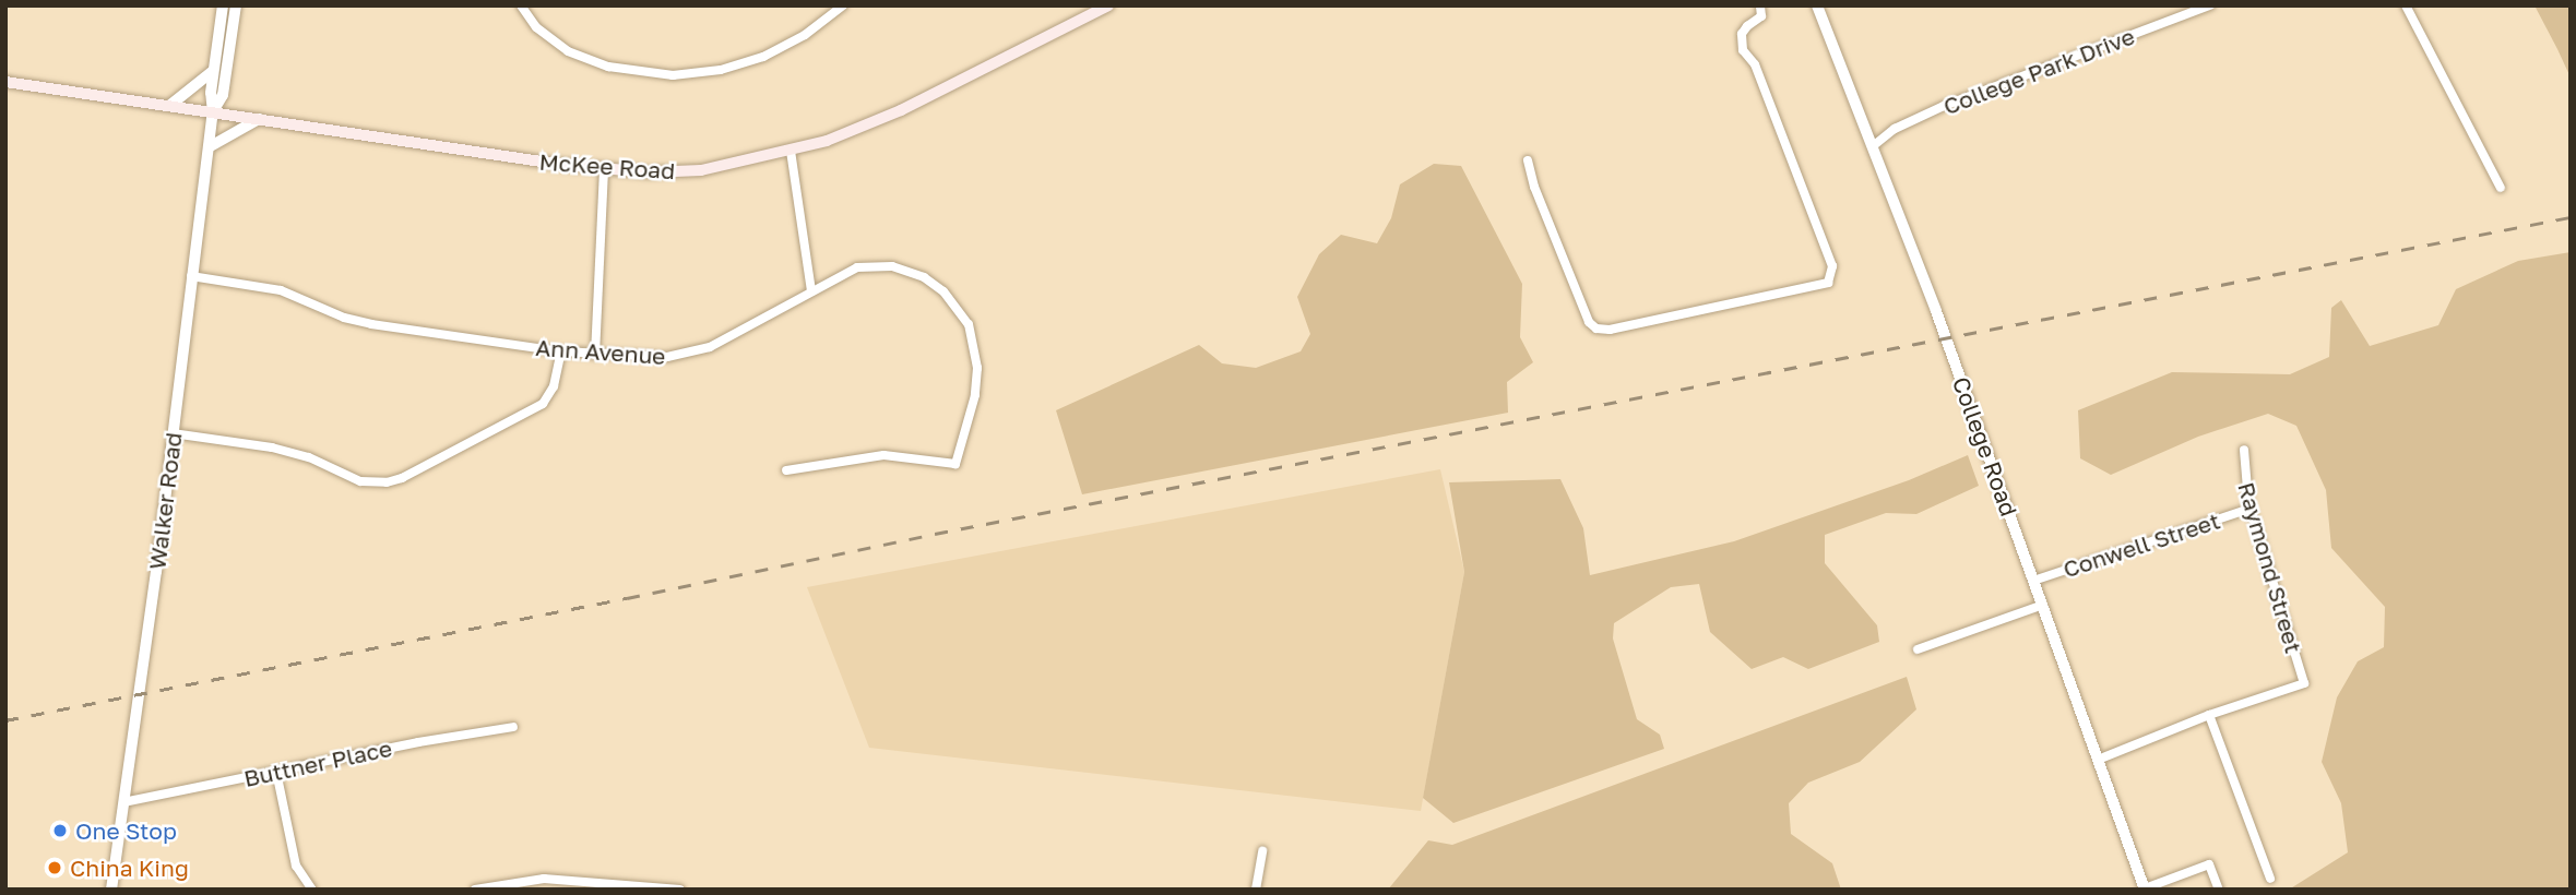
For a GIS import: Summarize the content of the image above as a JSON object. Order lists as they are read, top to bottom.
{
  "streets": {
    "main road": ["McKee Road"],
    "street": [
      "College Park Drive",
      "Ann Avenue",
      "College Road",
      "Walker Road",
      "Conwell Street",
      "Raymond Street",
      "Buttner Place"
    ]
  },
  "crossings": [
    ["College Park Drive", "College Road"],
    ["McKee Road", "Walker Road"],
    ["Ann Avenue", "Walker Road"],
    ["College Road", "Conwell Street"],
    ["Walker Road", "Buttner Place"],
    ["Conwell Street", "Raymond Street"]
  ],
  "places": ["One Stop", "China King"]
}
